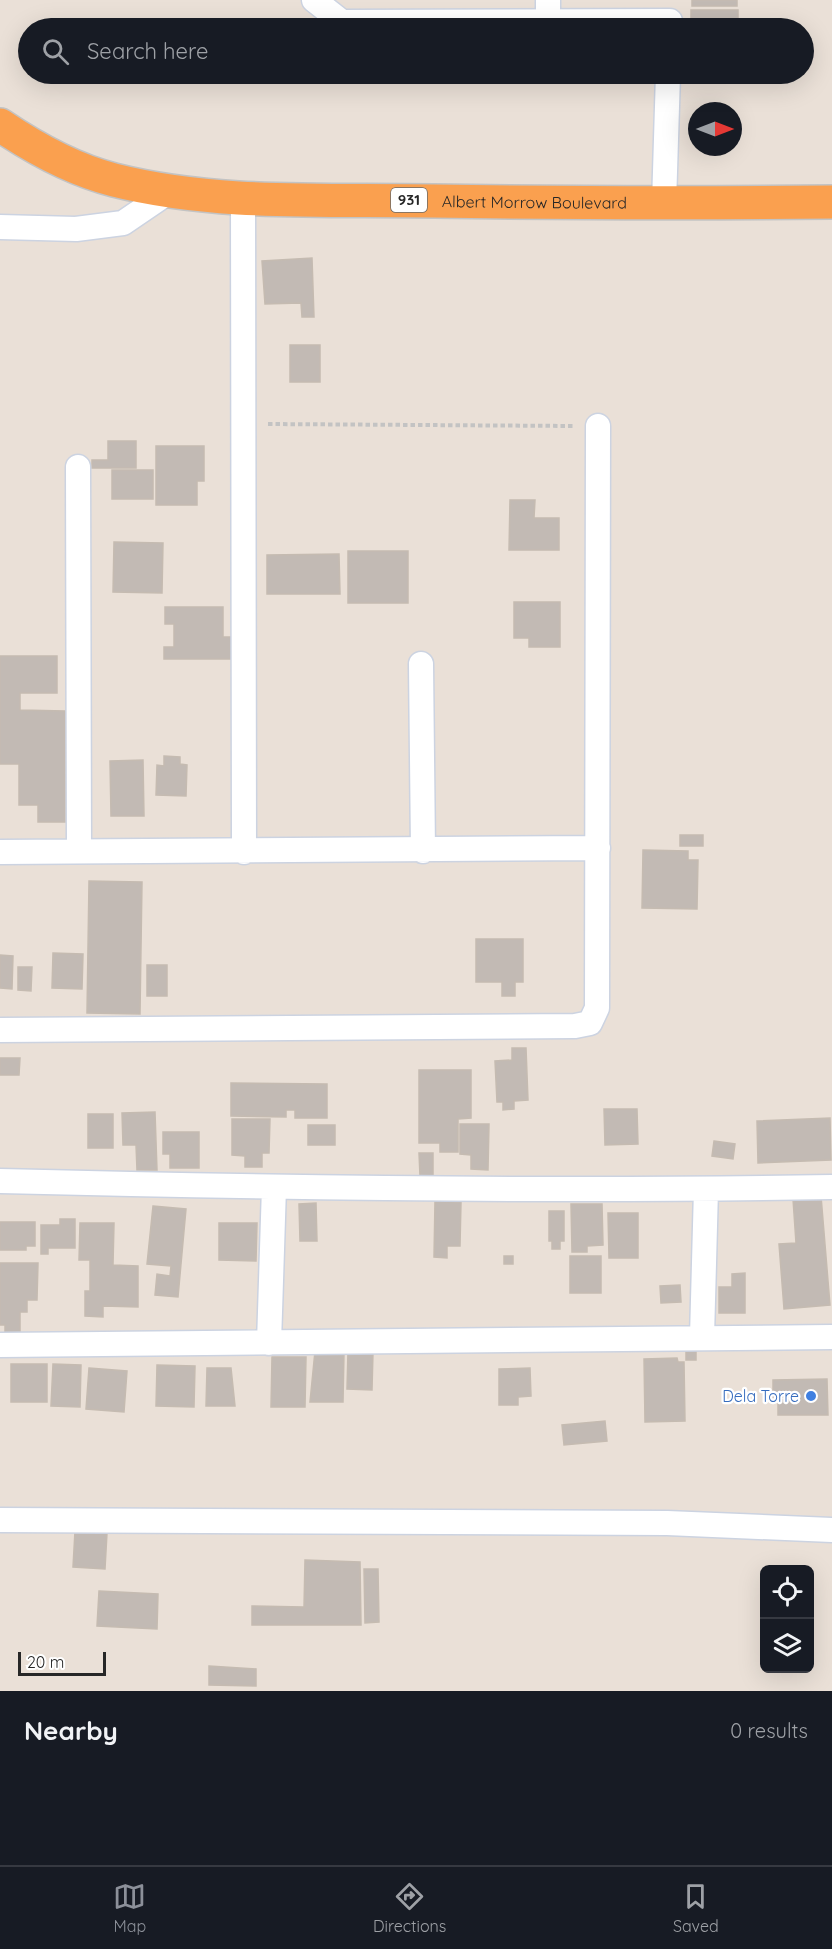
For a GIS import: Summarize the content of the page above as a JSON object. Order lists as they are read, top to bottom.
{
  "streets": {
    "highway": ["931", "Albert Morrow Boulevard"]
  },
  "places": ["Dela Torre"],
  "scale_bar": "20 m",
  "north": "right",
  "page": {
    "search": "Search here",
    "scale": "20 m",
    "heading": ["Nearby", "0 results"],
    "nav": ["Map", "Directions", "Saved"]
  }
}
